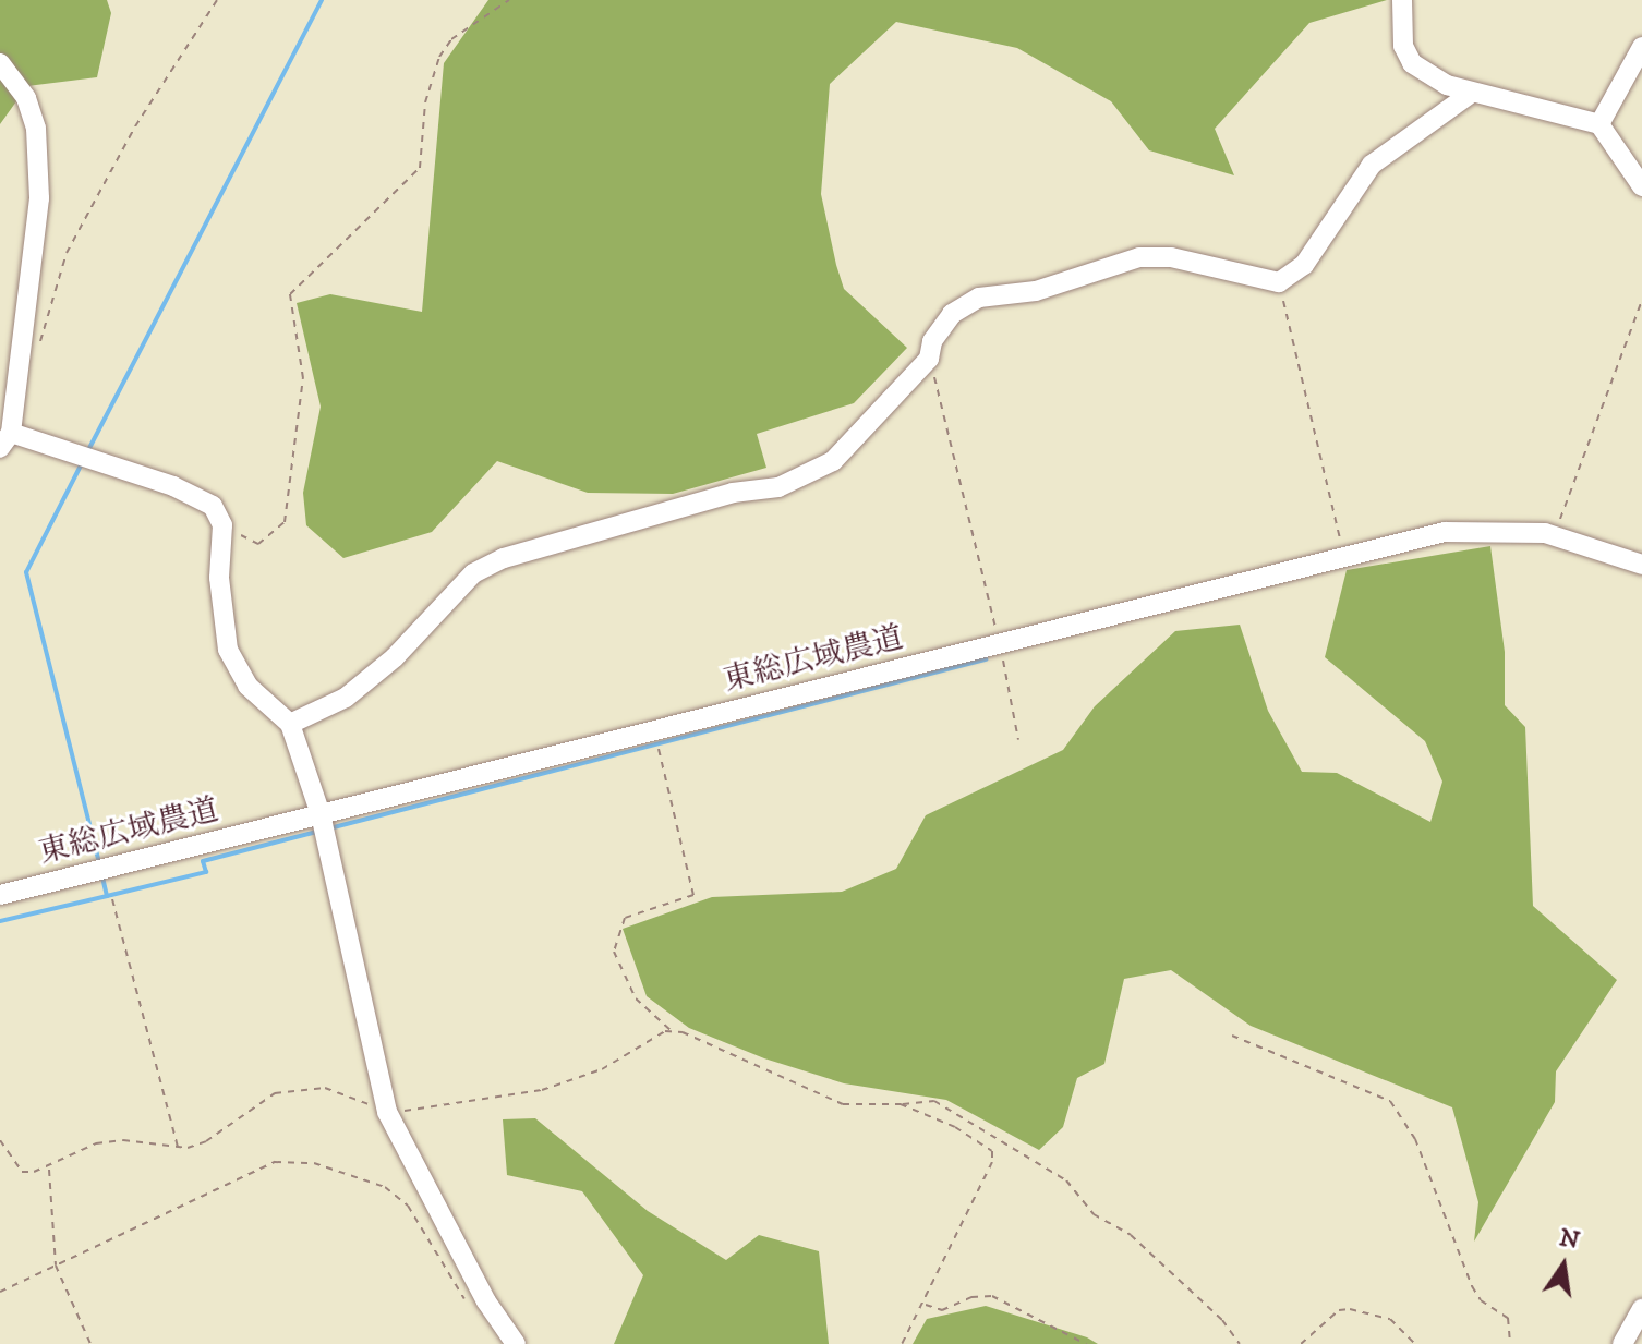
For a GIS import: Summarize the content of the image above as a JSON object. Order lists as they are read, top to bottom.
{
  "streets": {
    "street": ["東総広域農道"]
  },
  "north": "top"
}
